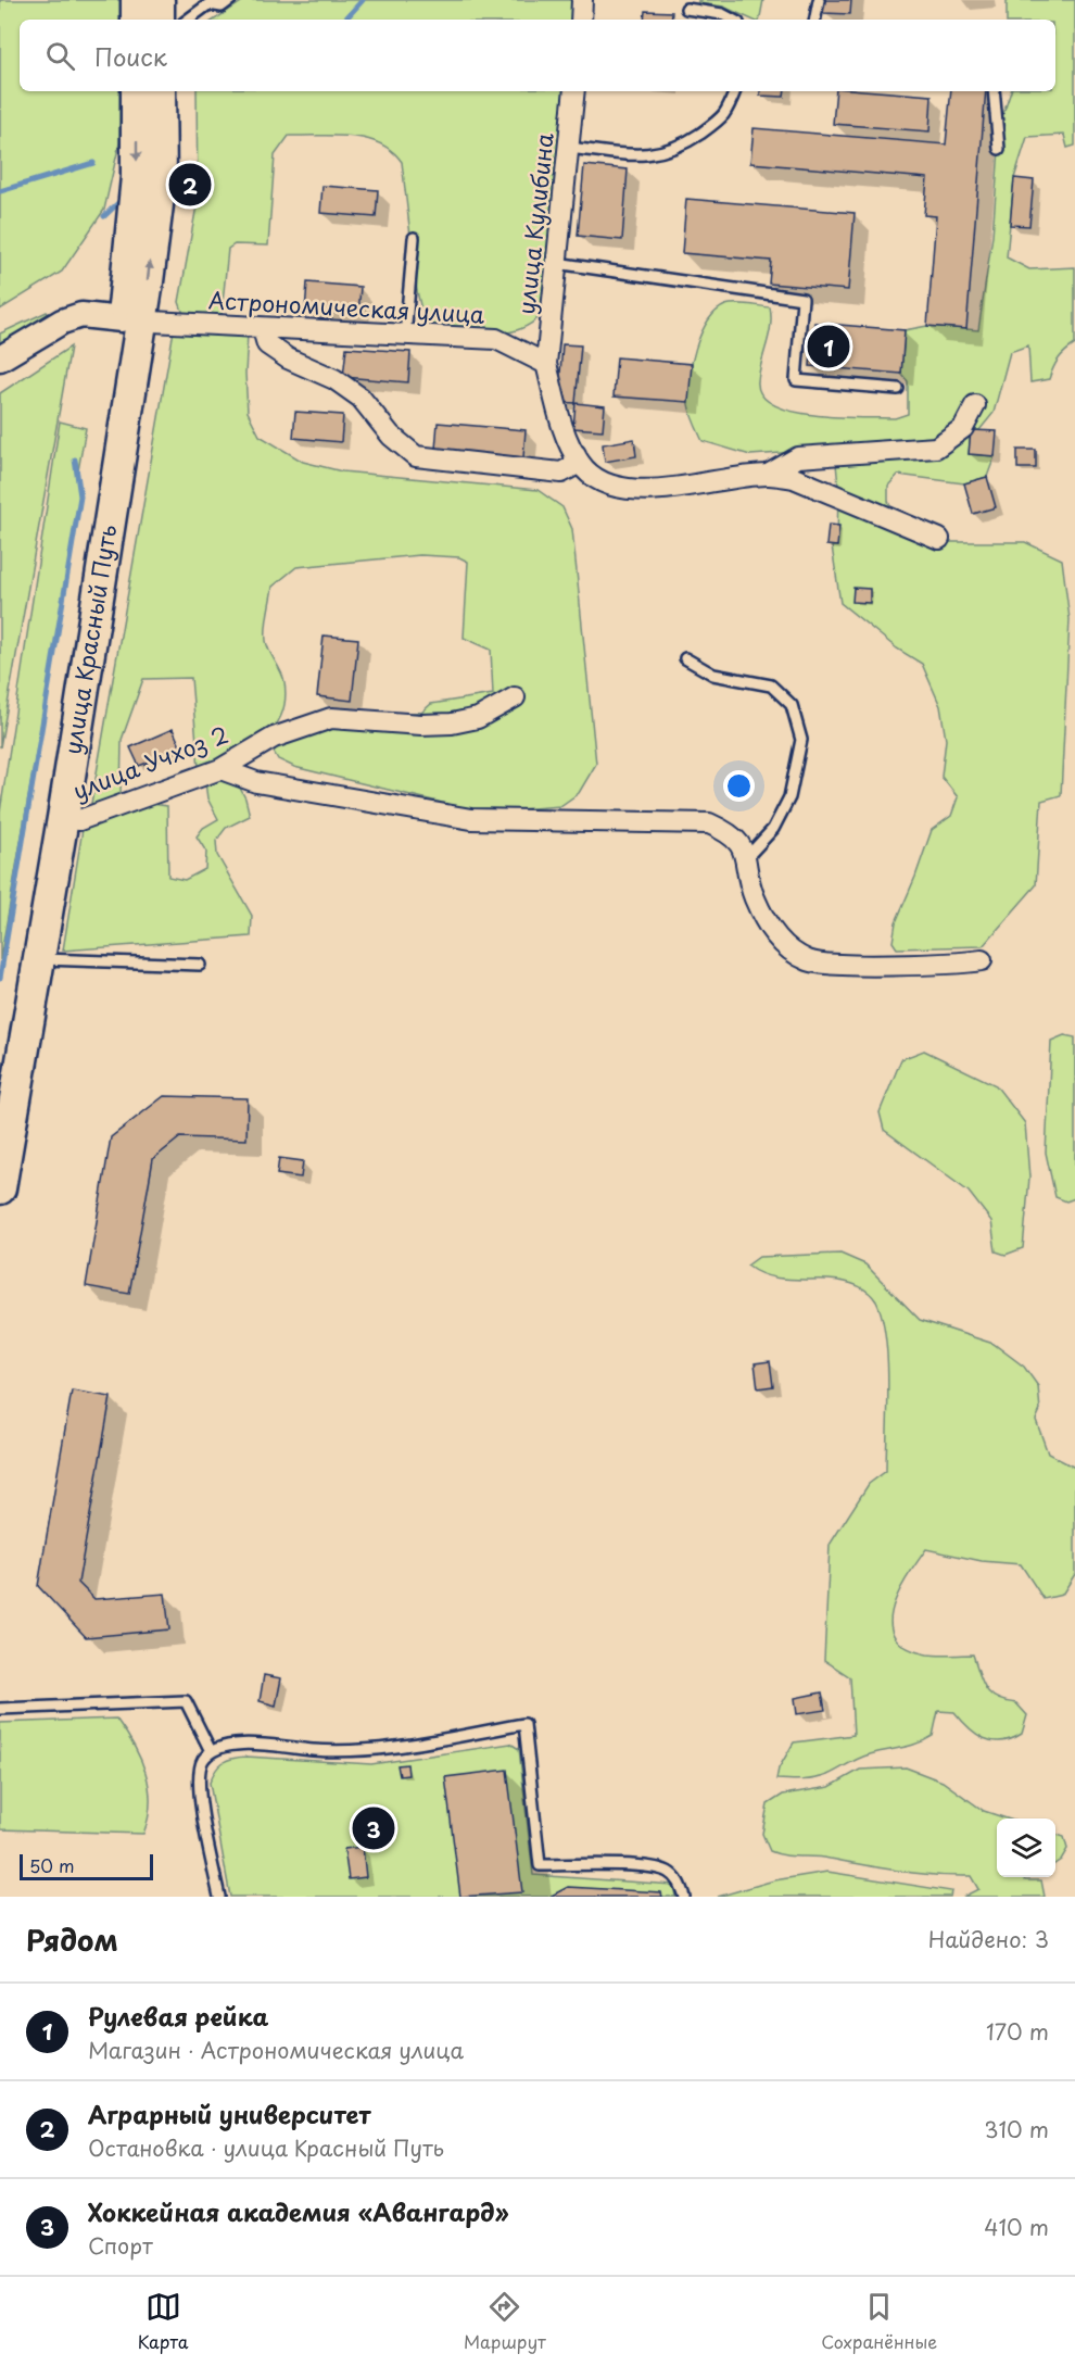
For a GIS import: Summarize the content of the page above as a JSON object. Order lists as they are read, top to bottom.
{
  "streets": {
    "main road": ["улица Красный Путь"],
    "street": ["улица Кулибина", "Астрономическая улица", "улица Учхоз 2"]
  },
  "crossings": [
    ["улица Кулибина", "Астрономическая улица"],
    ["Астрономическая улица", "улица Красный Путь"],
    ["улица Красный Путь", "улица Учхоз 2"]
  ],
  "scale_bar": "50 m",
  "page": {
    "search": "Поиск",
    "pins": ["2", "1", "3"],
    "scale": "50 m",
    "heading": ["Рядом", "Найдено: 3"],
    "list": [
      {
        "mark": "1",
        "name": "Рулевая рейка",
        "note": "Магазин · Астрономическая улица",
        "value": "170 m"
      },
      {
        "mark": "2",
        "name": "Аграрный университет",
        "note": "Остановка · улица Красный Путь",
        "value": "310 m"
      },
      {
        "mark": "3",
        "name": "Хоккейная академия «Авангард»",
        "note": "Спорт",
        "value": "410 m"
      }
    ],
    "nav": ["Карта", "Маршрут", "Сохранённые"]
  }
}
